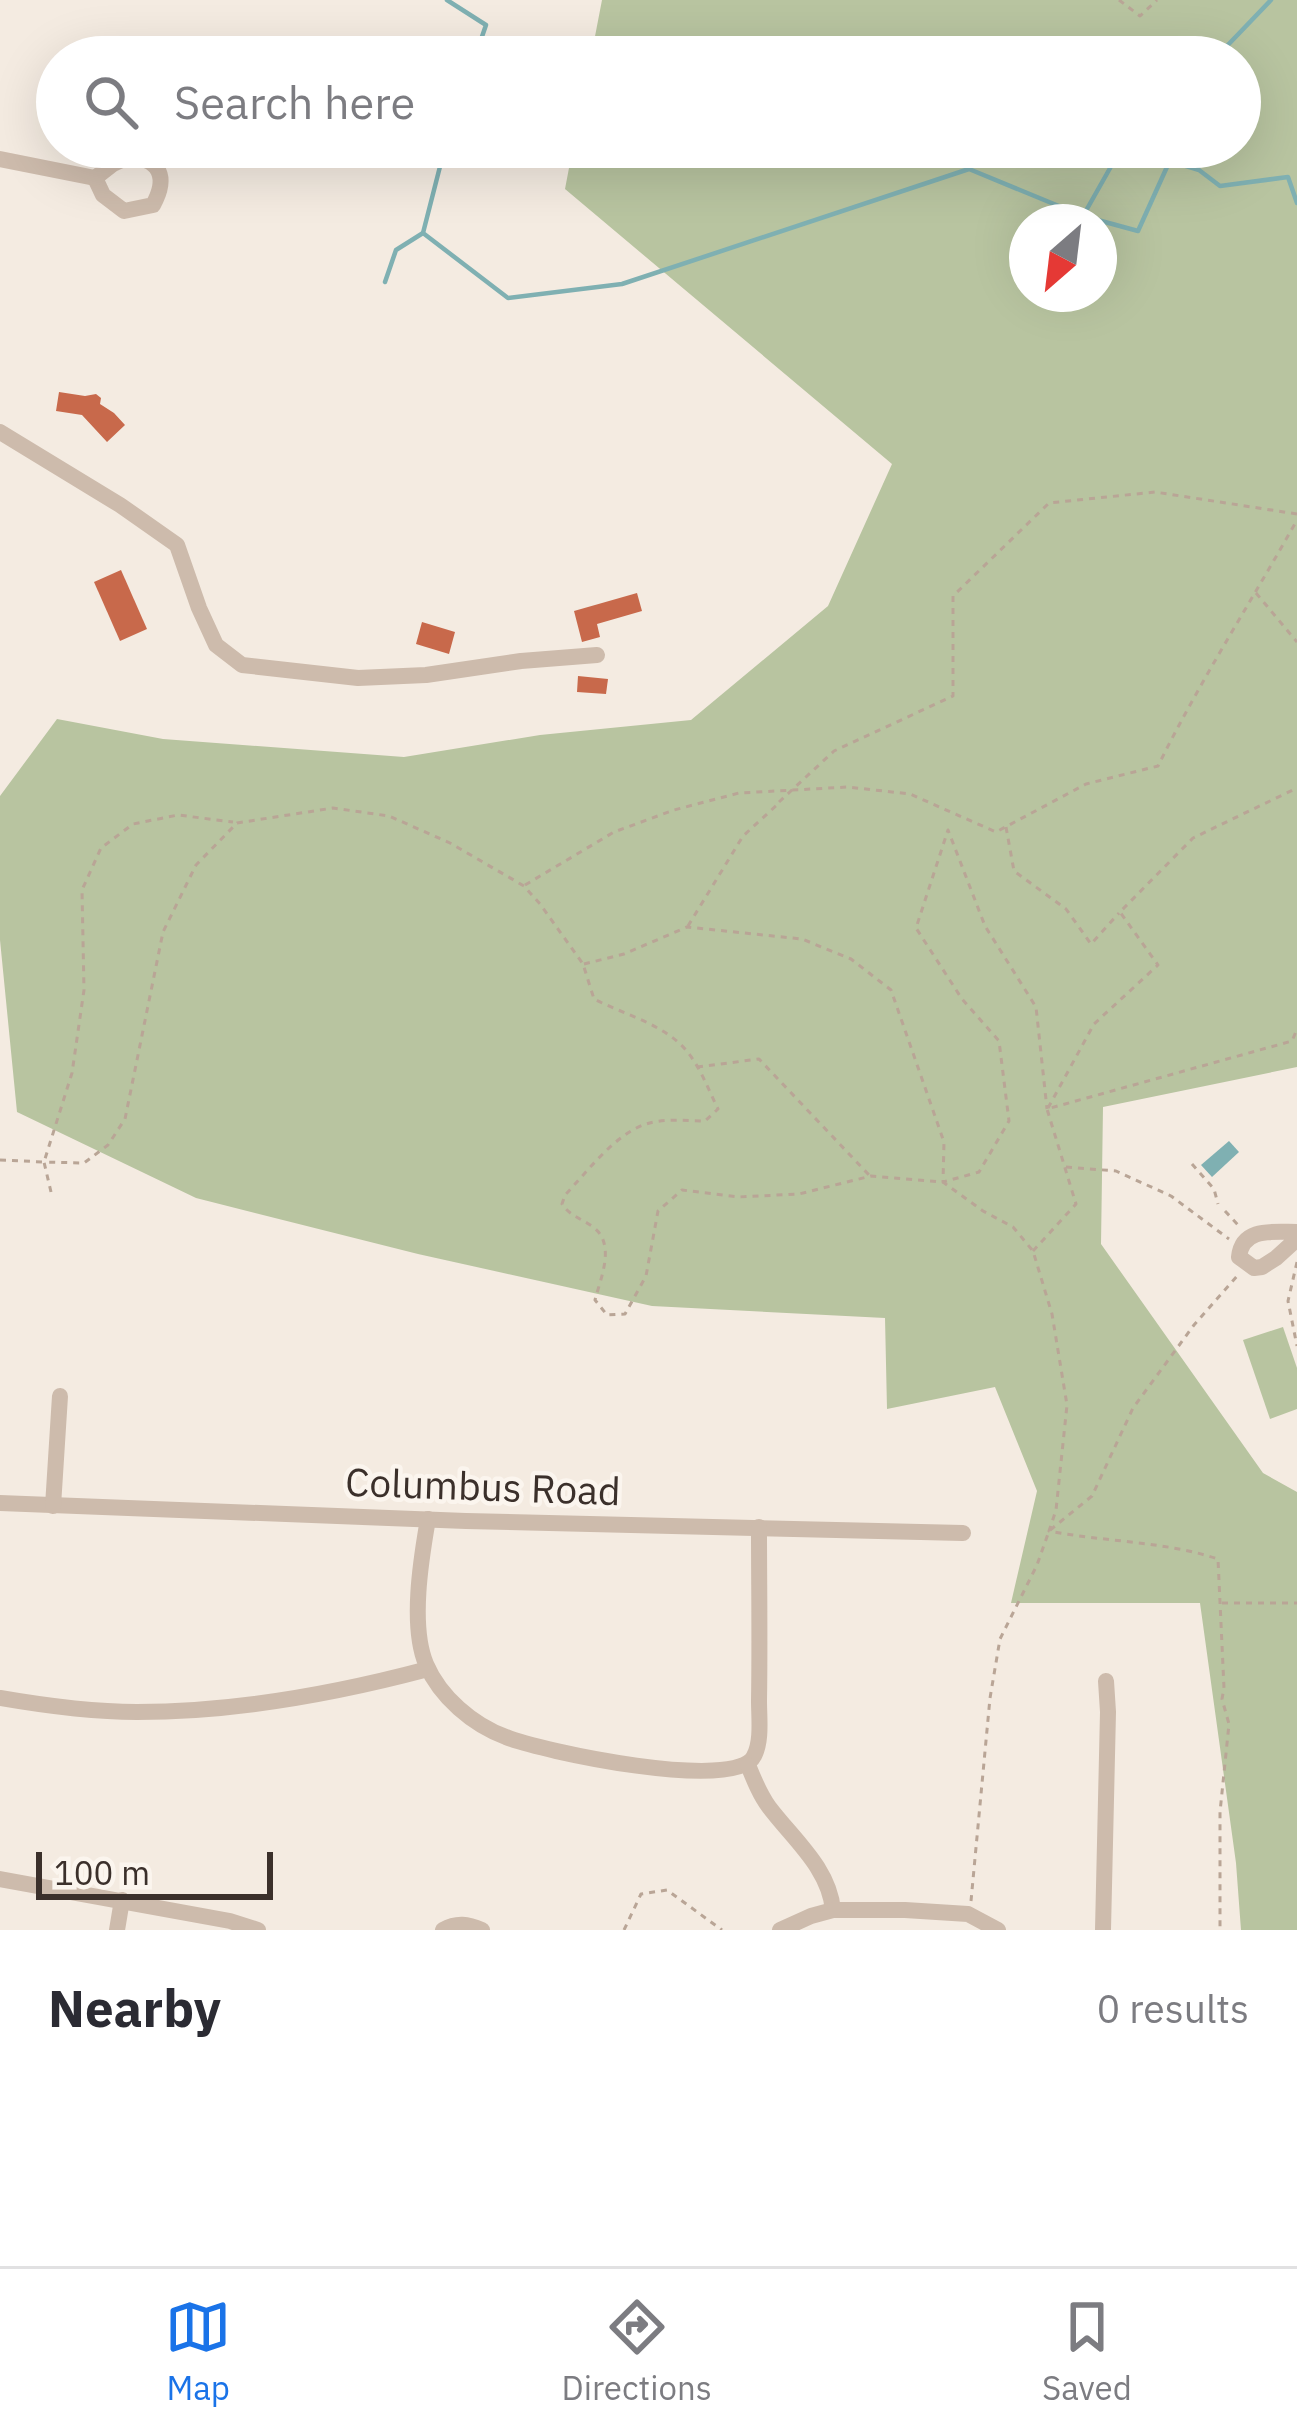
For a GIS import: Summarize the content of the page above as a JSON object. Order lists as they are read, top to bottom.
{
  "streets": {
    "street": ["Columbus Road"]
  },
  "scale_bar": "100 m",
  "north": "bottom left",
  "page": {
    "search": "Search here",
    "scale": "100 m",
    "heading": ["Nearby", "0 results"],
    "nav": ["Map", "Directions", "Saved"]
  }
}
